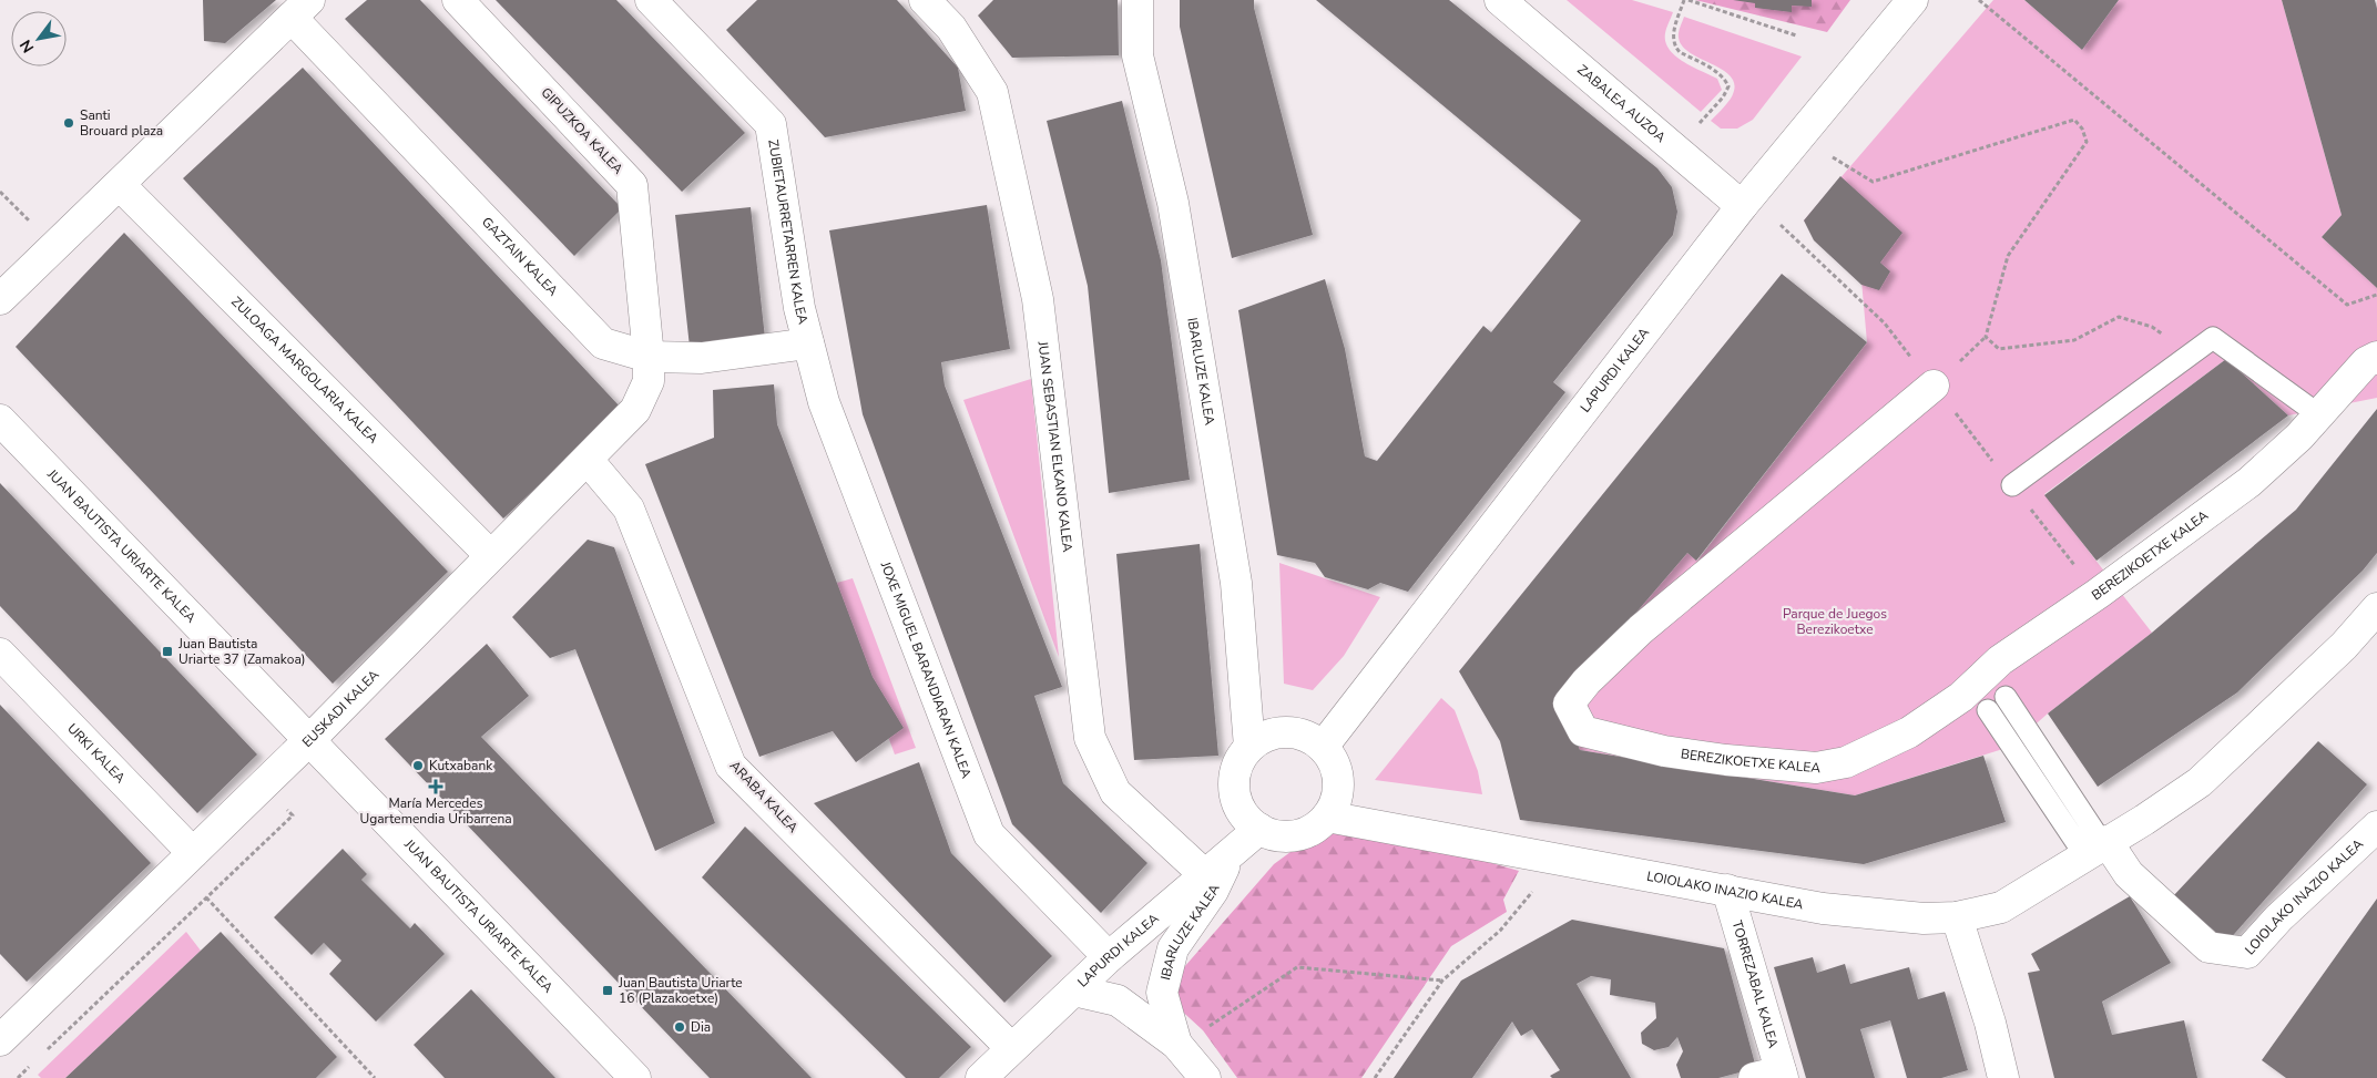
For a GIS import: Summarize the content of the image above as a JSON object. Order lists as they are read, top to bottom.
{
  "streets": {
    "street": [
      "ZABALEA AUZOA",
      "GIPUZKOA KALEA",
      "ZUBIETAURRETARREN KALEA",
      "GAZTAIN KALEA",
      "ZULOAGA MARGOLARIA KALEA",
      "LAPURDI KALEA",
      "IBARLUZE KALEA",
      "JUAN SEBASTIAN ELKANO KALEA",
      "JUAN BAUTISTA URIARTE KALEA",
      "BEREZIKOETXE KALEA",
      "JOXE MIGUEL BARANDIARAN KALEA",
      "EUSKADI KALEA",
      "URKI KALEA",
      "ARABA KALEA",
      "LOIOLAKO INAZIO KALEA",
      "TORREZABAL KALEA"
    ]
  },
  "crossings": [
    ["ZABALEA AUZOA", "LAPURDI KALEA"],
    ["GIPUZKOA KALEA", "GAZTAIN KALEA"],
    ["GIPUZKOA KALEA", "EUSKADI KALEA"],
    ["ZUBIETAURRETARREN KALEA", "GAZTAIN KALEA"],
    ["ZUBIETAURRETARREN KALEA", "JOXE MIGUEL BARANDIARAN KALEA"],
    ["GAZTAIN KALEA", "JOXE MIGUEL BARANDIARAN KALEA"],
    ["GAZTAIN KALEA", "EUSKADI KALEA"],
    ["ZULOAGA MARGOLARIA KALEA", "EUSKADI KALEA"],
    ["LAPURDI KALEA", "IBARLUZE KALEA"],
    ["LAPURDI KALEA", "JUAN SEBASTIAN ELKANO KALEA"],
    ["LAPURDI KALEA", "JOXE MIGUEL BARANDIARAN KALEA"],
    ["LAPURDI KALEA", "ARABA KALEA"],
    ["LAPURDI KALEA", "LOIOLAKO INAZIO KALEA"],
    ["IBARLUZE KALEA", "LOIOLAKO INAZIO KALEA"],
    ["JUAN BAUTISTA URIARTE KALEA", "EUSKADI KALEA"],
    ["EUSKADI KALEA", "URKI KALEA"],
    ["EUSKADI KALEA", "ARABA KALEA"],
    ["LOIOLAKO INAZIO KALEA", "TORREZABAL KALEA"]
  ],
  "parks": ["Parque de Juegos Berezikoetxe"],
  "places": {
    "other": ["Santi Brouard plaza", "Kutxabank", "Dia"],
    "transit": ["Juan Bautista Uriarte 37 (Zamakoa)", "Juan Bautista Uriarte 16 (Plazakoetxe)"],
    "health": ["María Mercedes Ugartemendia Uribarrena"]
  },
  "north": "bottom left"
}
